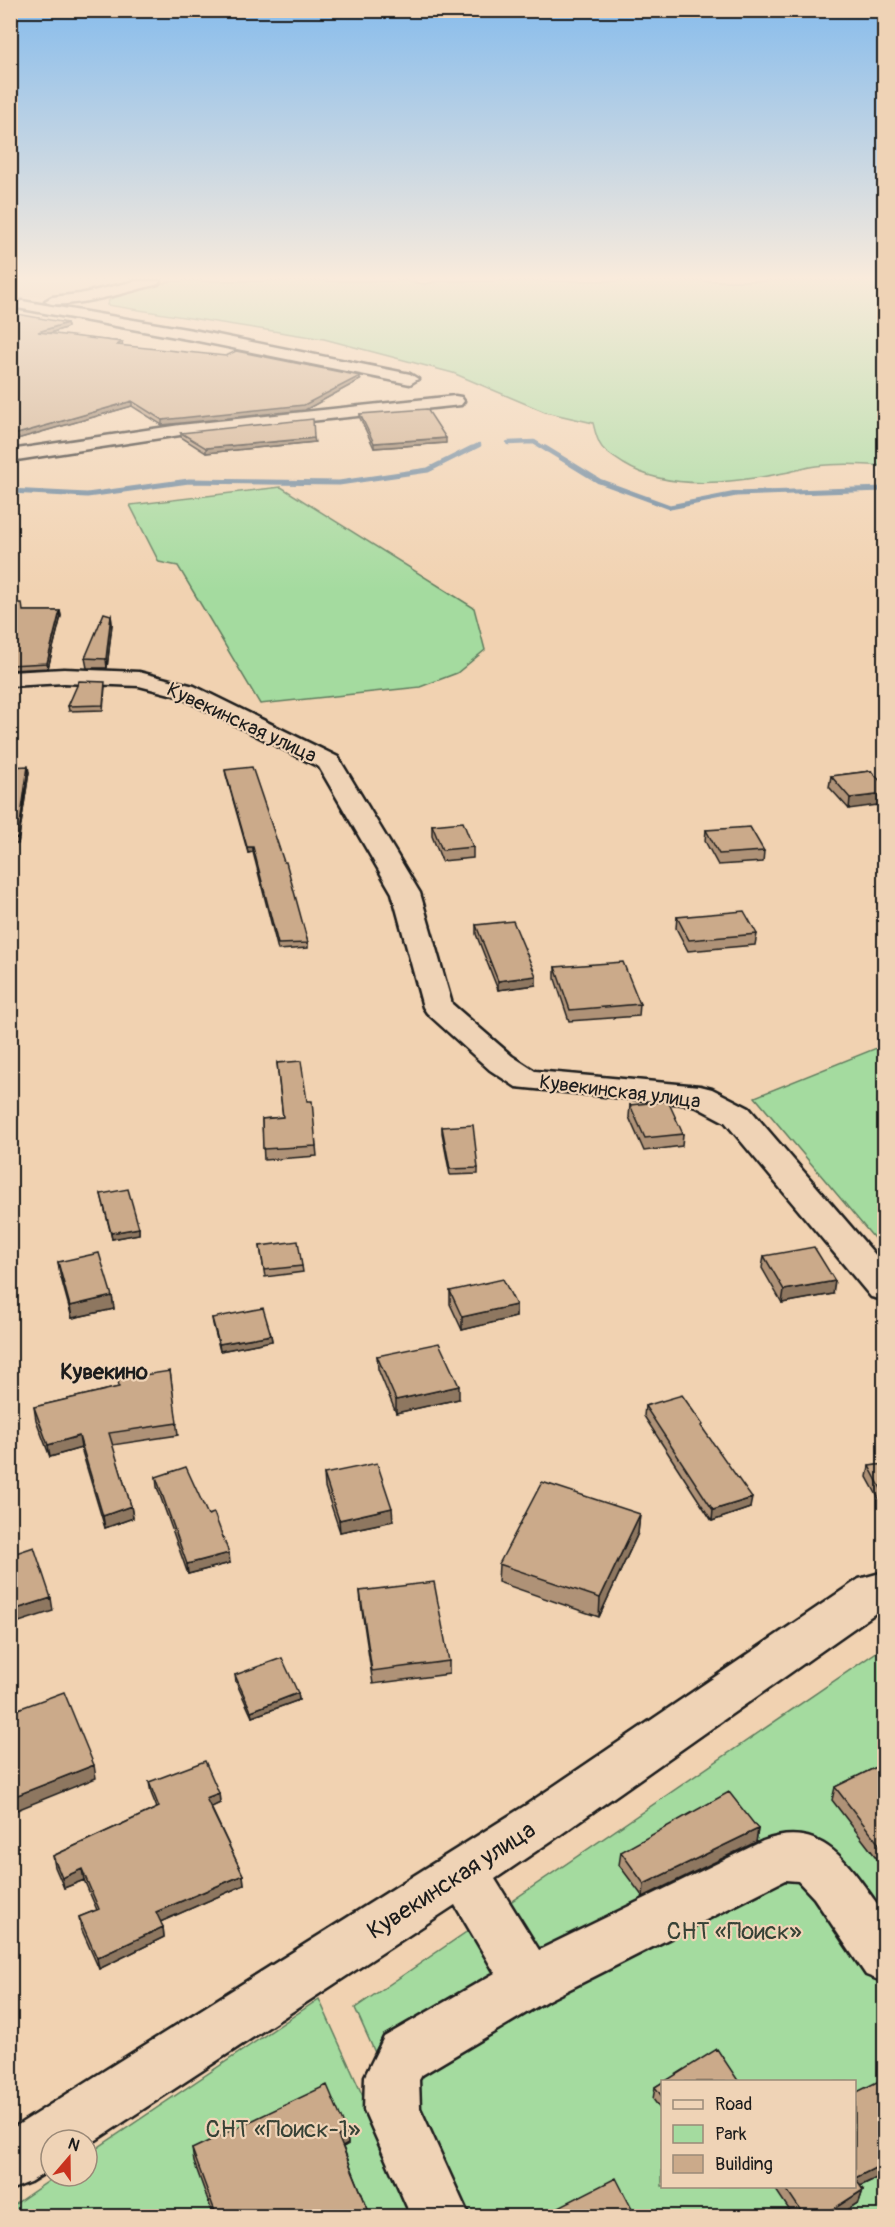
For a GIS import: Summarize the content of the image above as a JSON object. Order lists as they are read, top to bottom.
{
  "streets": {
    "street": ["Кувекинская улица"]
  },
  "districts": ["Кувекино"],
  "parks": ["СНТ «Поиск»", "СНТ «Поиск-1»"],
  "legend": ["Road", "Park", "Building"],
  "north": "top"
}
